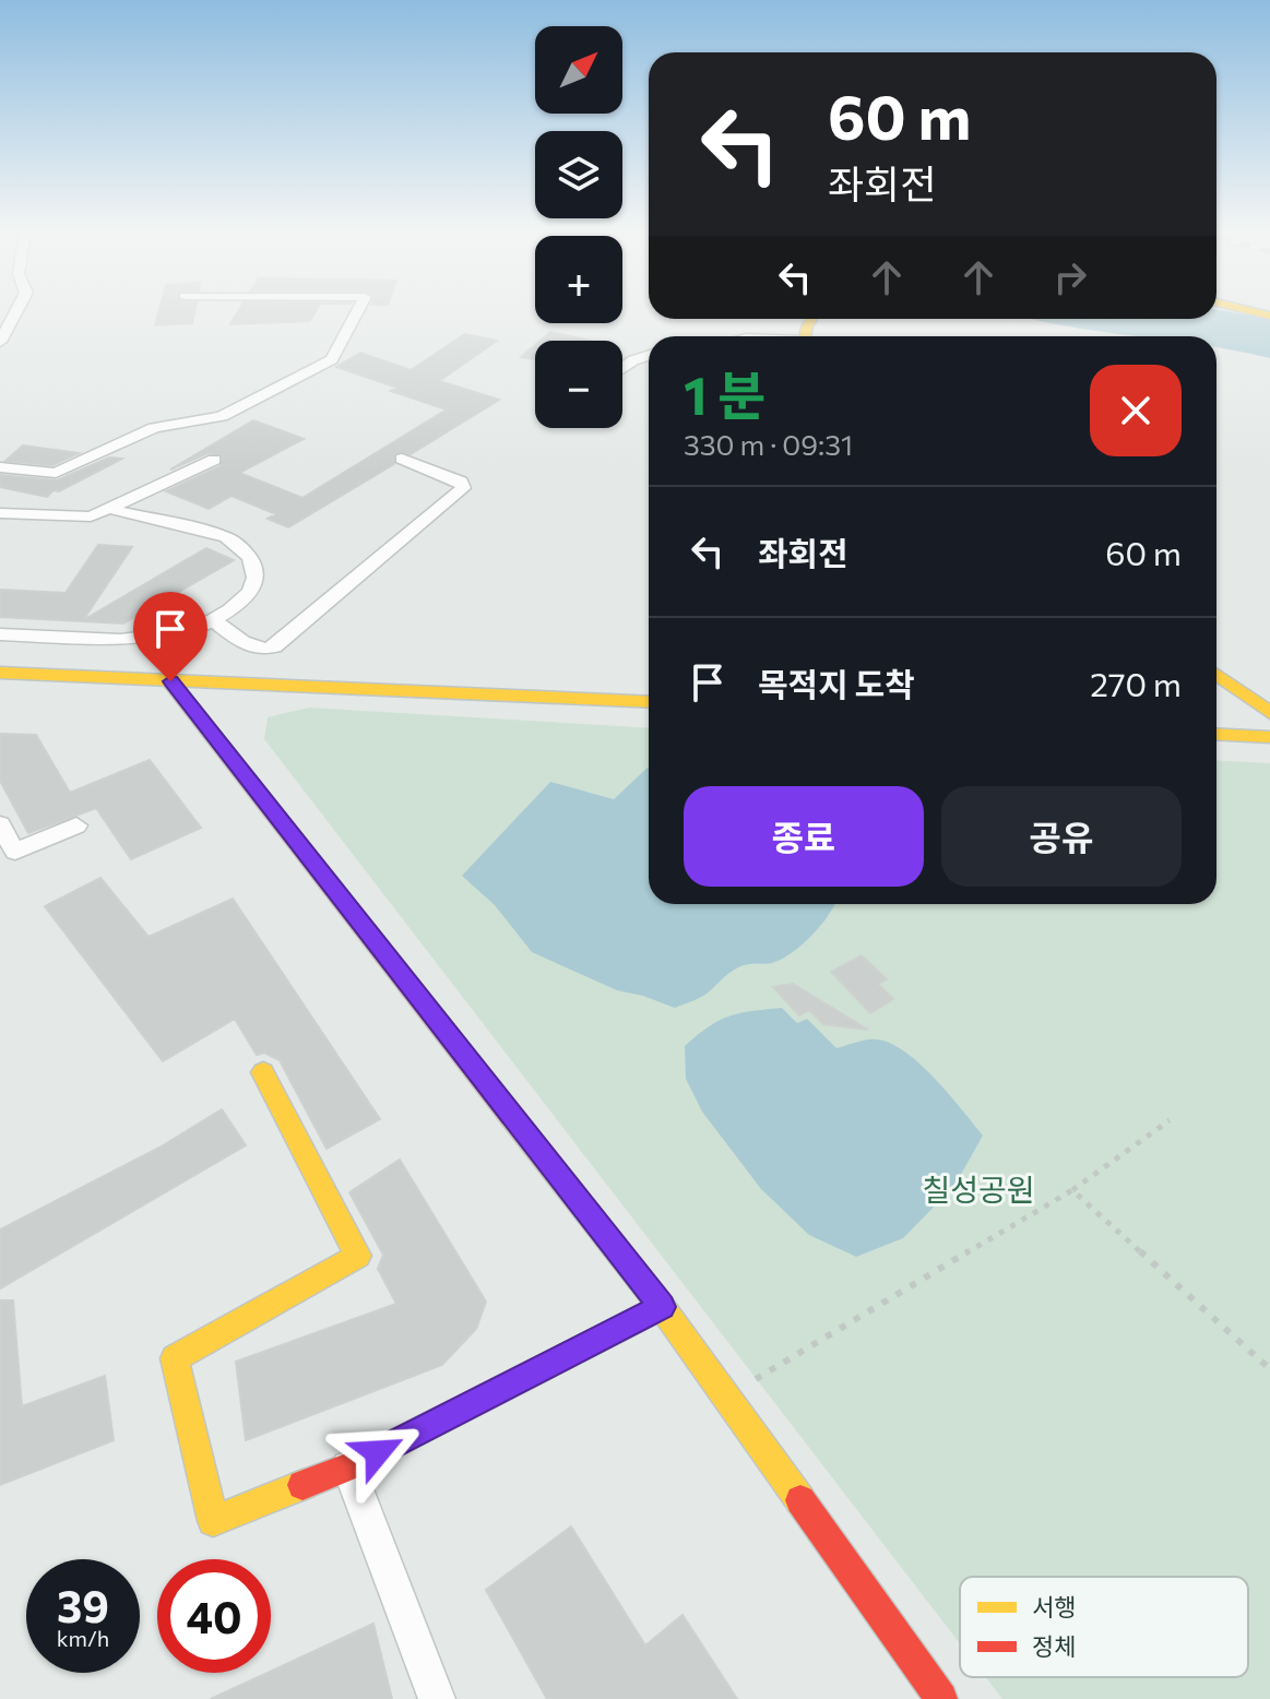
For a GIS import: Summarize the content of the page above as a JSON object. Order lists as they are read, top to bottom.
{
  "parks": ["칠성공원"],
  "legend": ["서행", "정체"],
  "north": "top right",
  "page": {
    "map_buttons": ["+", "−"],
    "turn": ["60 m", "좌회전"],
    "heading": ["1 분", "330 m · 09:31"],
    "list": [
      {
        "name": "좌회전",
        "value": "60 m"
      },
      {
        "name": "목적지 도착",
        "value": "270 m"
      }
    ],
    "buttons": ["종료", "공유"],
    "speed": "39 km/h",
    "limit": "40"
  }
}
